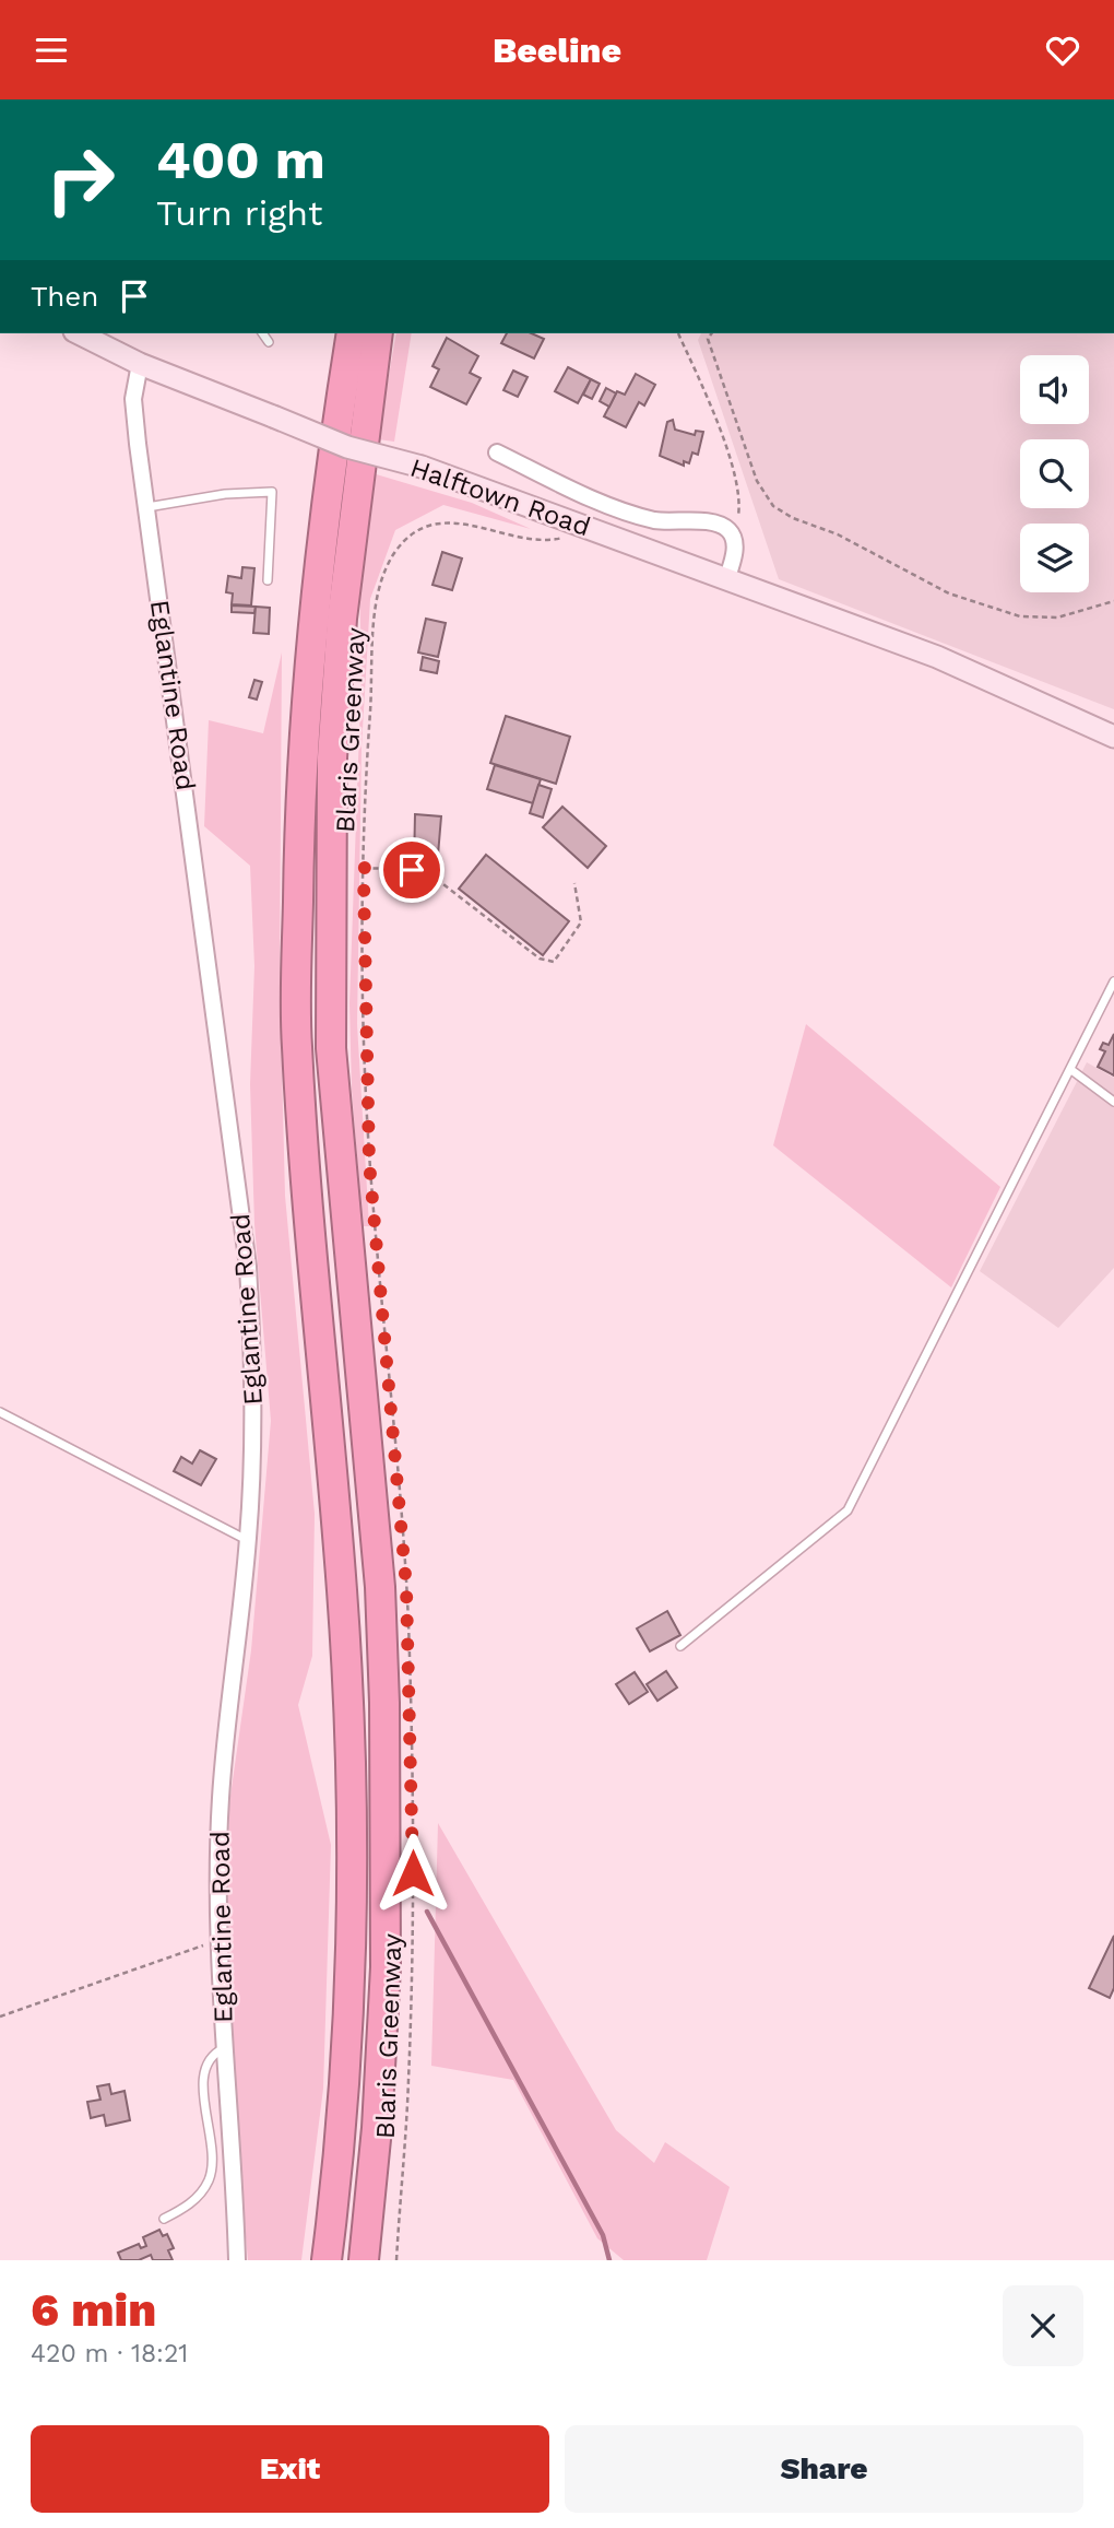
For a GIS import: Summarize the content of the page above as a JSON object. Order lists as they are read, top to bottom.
{
  "streets": {
    "street": ["Halftown Road", "Eglantine Road"],
    "path": ["Blaris Greenway"]
  },
  "crossings": [
    ["Halftown Road", "Eglantine Road"],
    ["Halftown Road", "Blaris Greenway"]
  ],
  "page": {
    "header": "Beeline",
    "turn": ["400 m", "Turn right"],
    "then": "Then",
    "heading": ["6 min", "420 m · 18:21"],
    "buttons": ["Exit", "Share"]
  }
}
